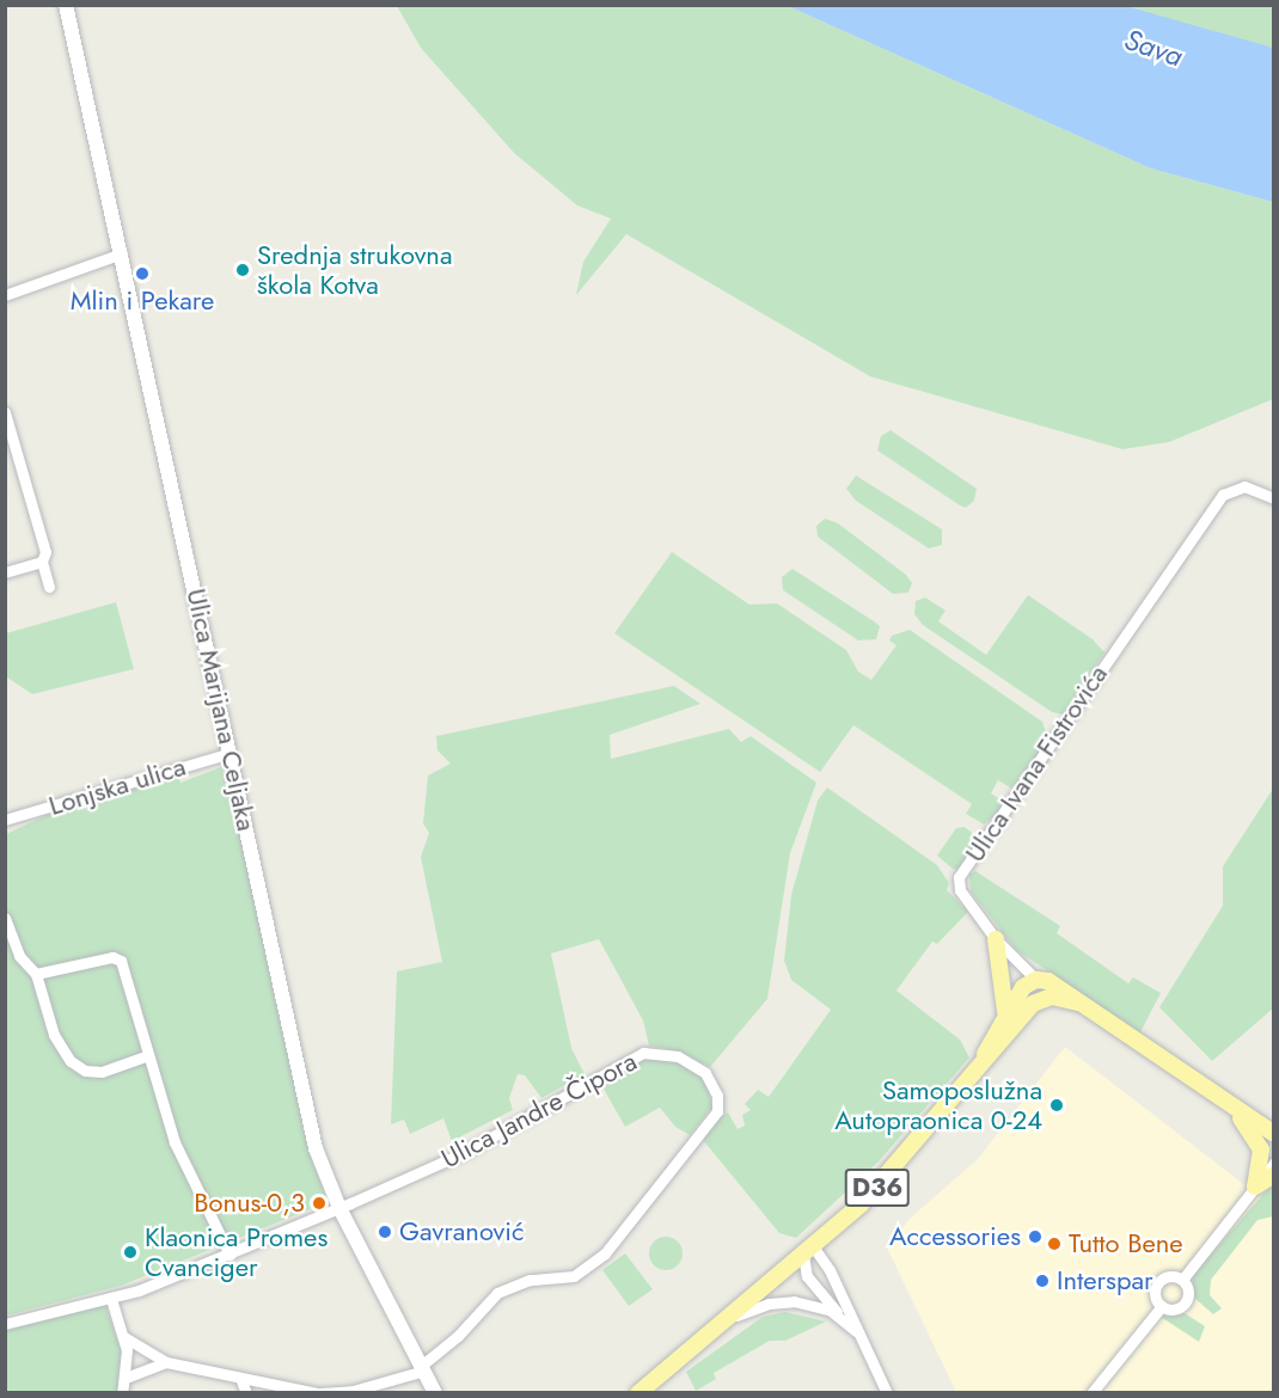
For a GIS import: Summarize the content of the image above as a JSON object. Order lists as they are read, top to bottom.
{
  "streets": {
    "main road": ["Ulica Marijana Celjaka", "Ulica Ivana Fistrovića", "D36"],
    "street": ["Lonjska ulica", "Ulica Jandre Čipora"]
  },
  "crossings": [
    ["Ulica Marijana Celjaka", "Lonjska ulica"],
    ["Ulica Marijana Celjaka", "Ulica Jandre Čipora"],
    ["Ulica Ivana Fistrovića", "D36"]
  ],
  "water": ["Sava"],
  "places": [
    "Srednja strukovna škola Kotva",
    "Mlin i Pekare",
    "Samoposlužna Autopraonica 0-24",
    "Bonus-0,3",
    "Gavranović",
    "Accessories",
    "Tutto Bene",
    "Klaonica Promes Cvanciger",
    "Interspar"
  ]
}
